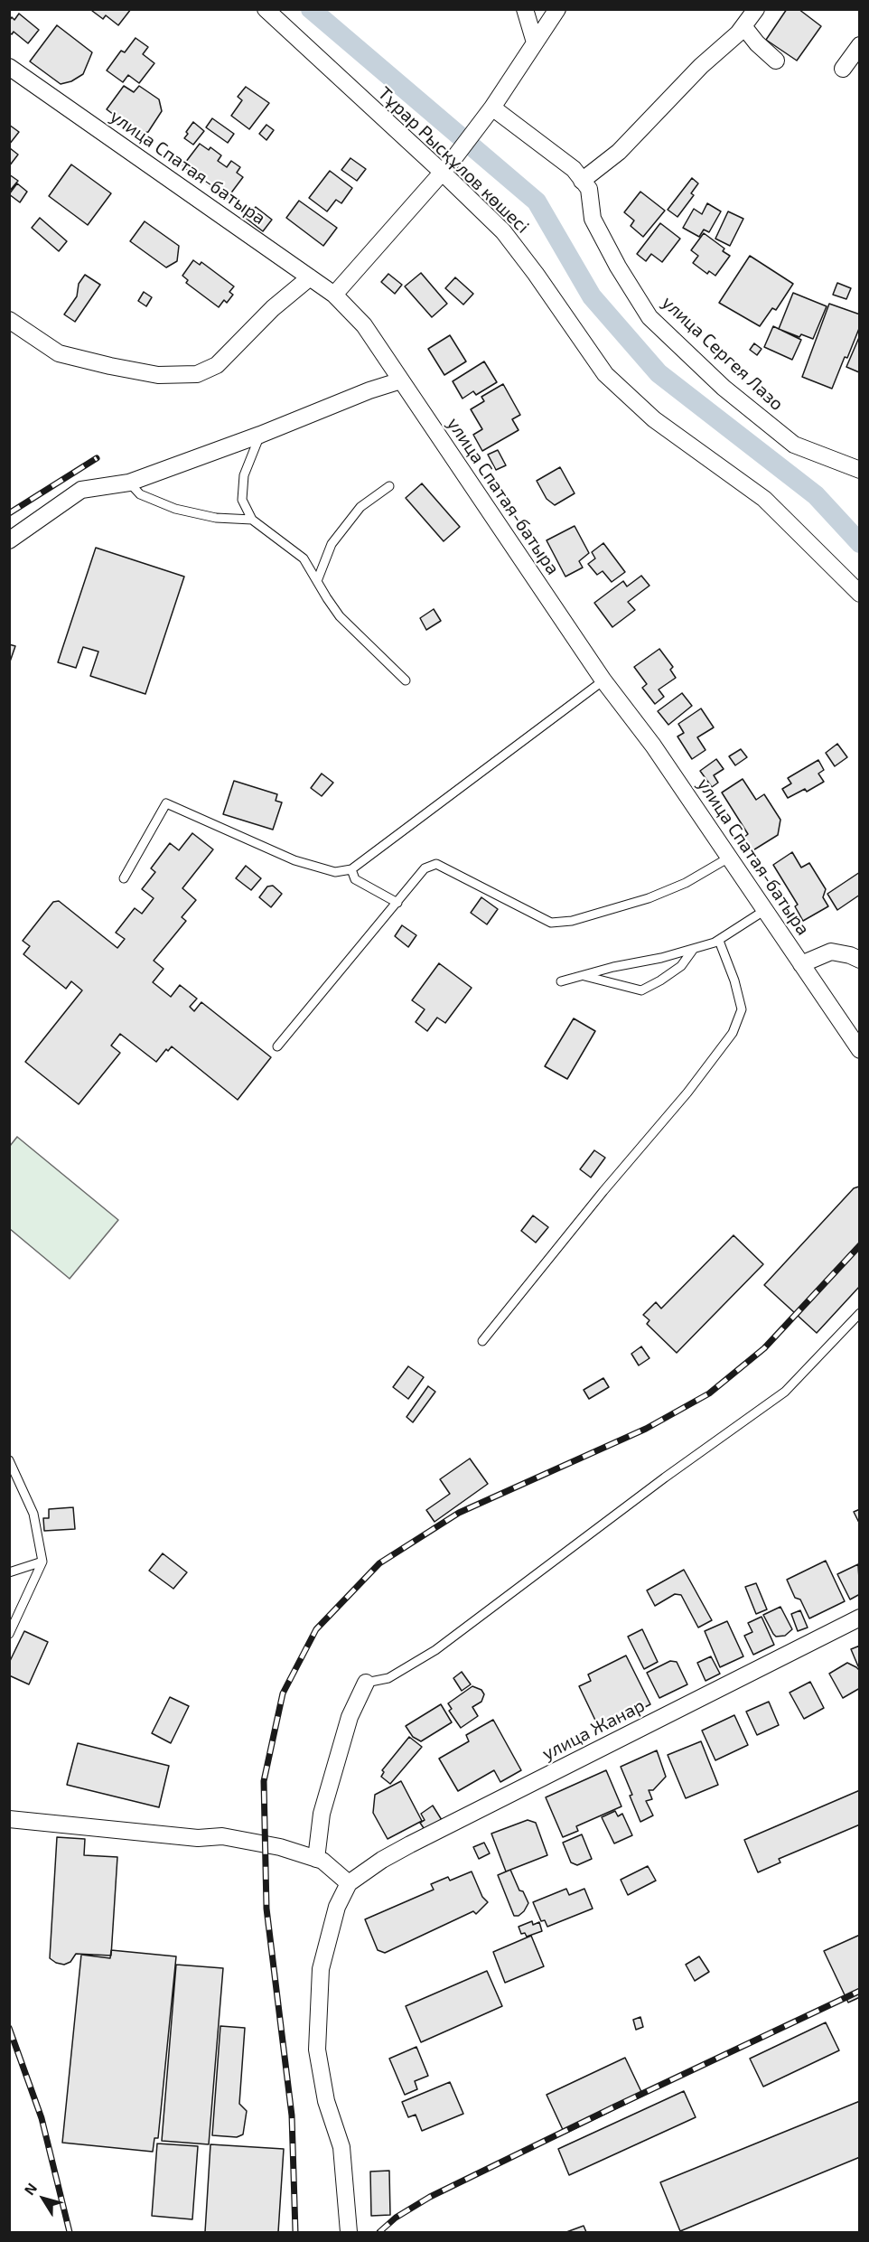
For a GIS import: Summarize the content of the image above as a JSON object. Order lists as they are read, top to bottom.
{
  "streets": {
    "street": [
      "Тұрар Рысқұлов көшесі",
      "улица Спатая-батыра",
      "улица Сергея Лазо",
      "улица Жанар"
    ]
  },
  "north": "top left"
}
